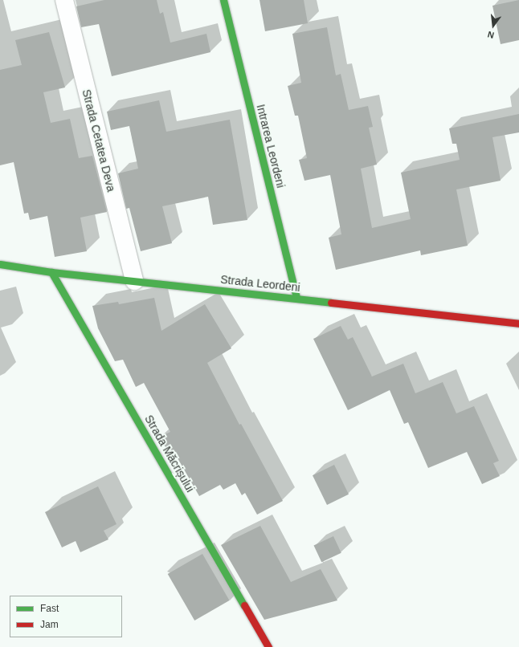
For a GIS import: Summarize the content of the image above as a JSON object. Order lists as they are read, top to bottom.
{
  "streets": {
    "street": [
      "Strada Cetatea Deva",
      "Intrarea Leordeni",
      "Strada Leordeni",
      "Strada Măcrișului"
    ]
  },
  "crossings": [
    ["Strada Cetatea Deva", "Strada Leordeni"],
    ["Intrarea Leordeni", "Strada Leordeni"],
    ["Strada Leordeni", "Strada Măcrișului"]
  ],
  "legend": ["Fast", "Jam"],
  "north": "bottom"
}
